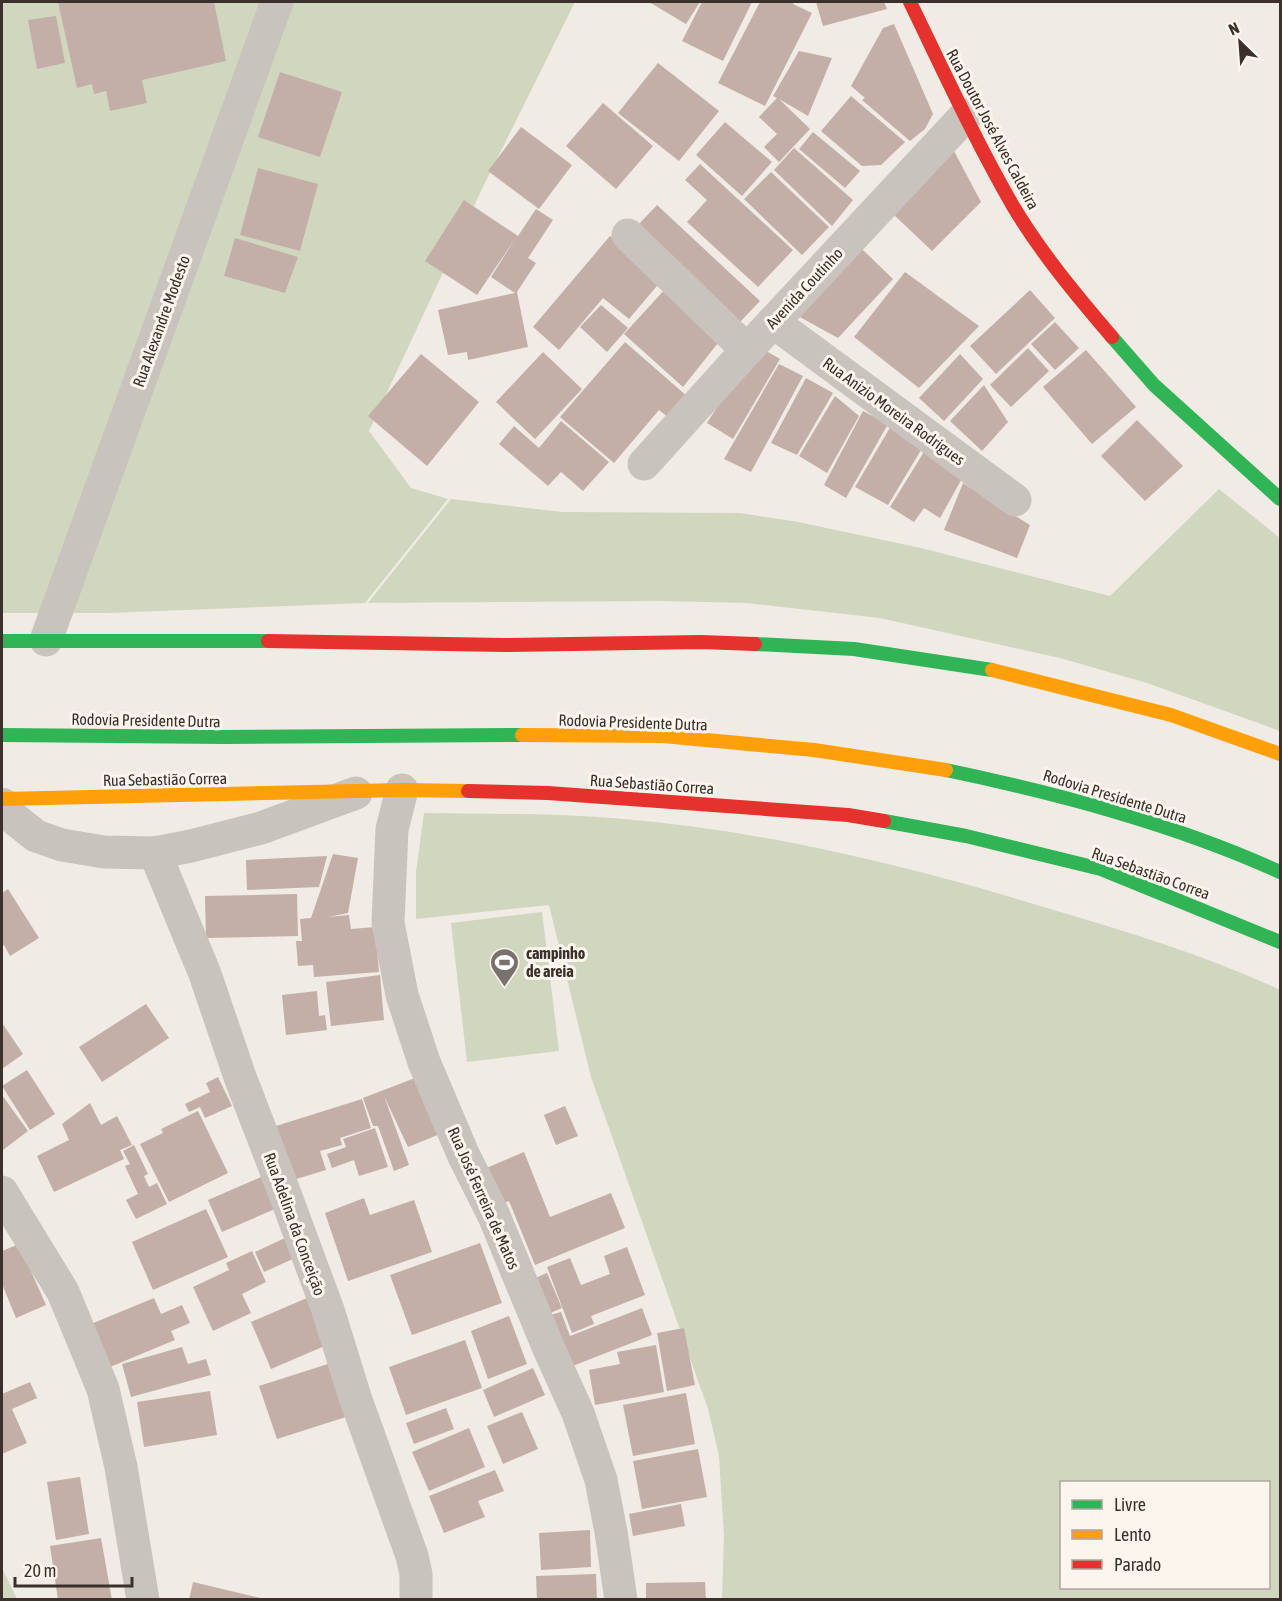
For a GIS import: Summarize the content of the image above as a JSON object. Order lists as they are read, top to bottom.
{
  "streets": {
    "main road": ["Rua Doutor José Alves Caldeira", "Rodovia Presidente Dutra", "Rua Sebastião Correa"],
    "street": [
      "Avenida Coutinho",
      "Rua Alexandre Modesto",
      "Rua Anizio Moreira Rodrigues",
      "Rua José Ferreira de Matos",
      "Rua Adelina da Conceição"
    ]
  },
  "crossings": [
    ["Rua Doutor José Alves Caldeira", "Avenida Coutinho"],
    ["Avenida Coutinho", "Rua Anizio Moreira Rodrigues"],
    ["Rua Sebastião Correa", "Rua José Ferreira de Matos"]
  ],
  "places": {
    "sports": ["campinho de areia"]
  },
  "legend": ["Livre", "Lento", "Parado"],
  "scale_bar": "20 m",
  "north": "top left"
}
